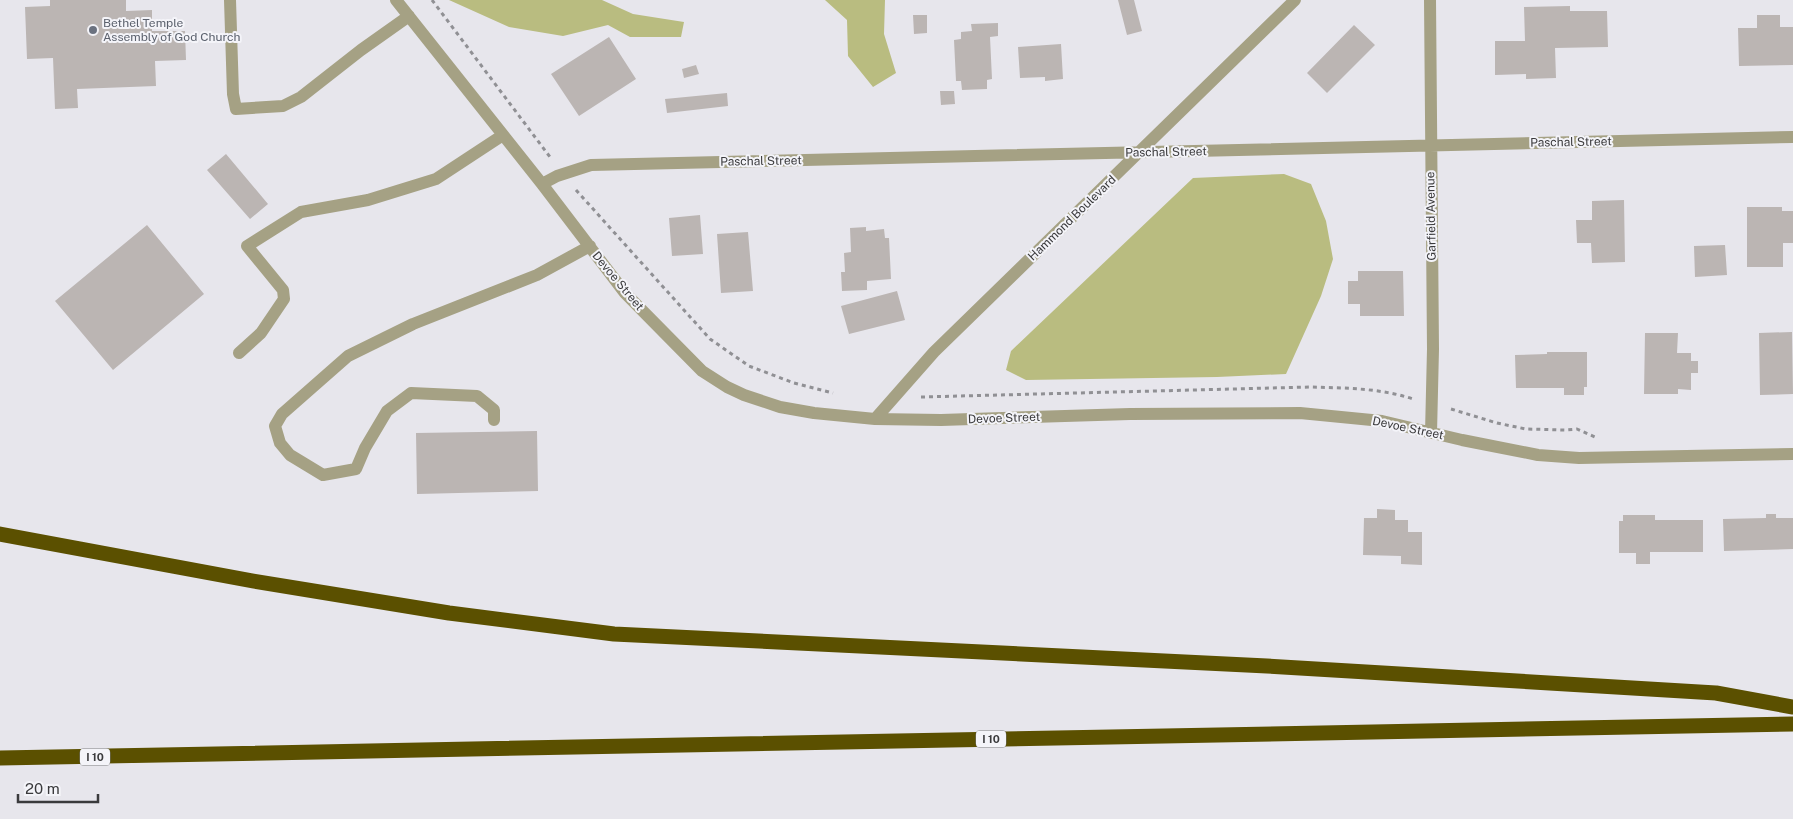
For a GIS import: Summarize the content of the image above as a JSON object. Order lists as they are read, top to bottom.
{
  "streets": {
    "highway": ["I 10"],
    "street": [
      "Paschal Street",
      "Garfield Avenue",
      "Hammond Boulevard",
      "Devoe Street"
    ]
  },
  "crossings": [
    ["Paschal Street", "Garfield Avenue"],
    ["Paschal Street", "Hammond Boulevard"],
    ["Paschal Street", "Devoe Street"],
    ["Garfield Avenue", "Devoe Street"],
    ["Hammond Boulevard", "Devoe Street"]
  ],
  "places": ["Bethel Temple Assembly of God Church"],
  "scale_bar": "20 m"
}
